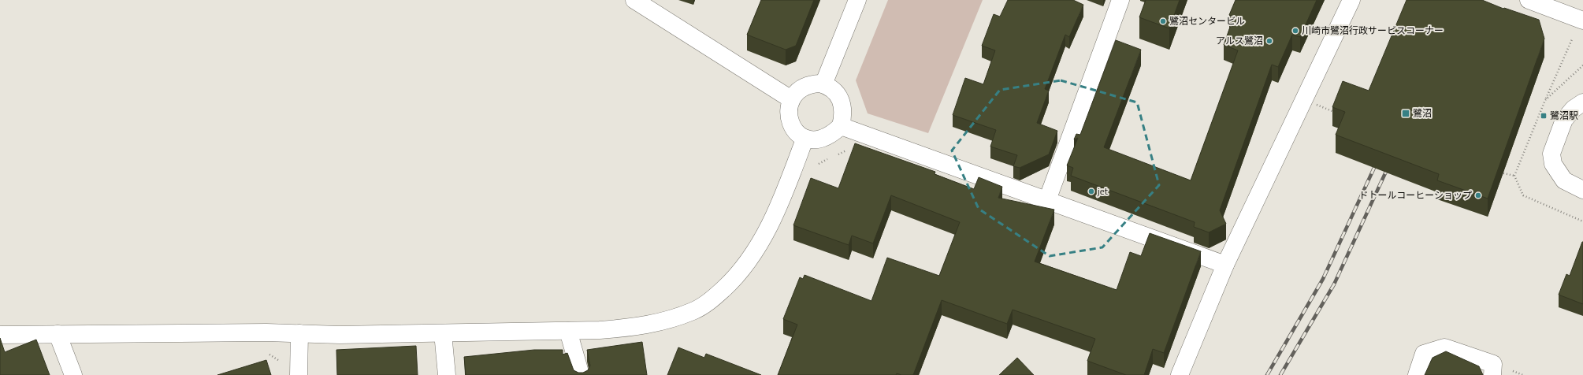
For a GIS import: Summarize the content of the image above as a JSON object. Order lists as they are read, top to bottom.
{
  "places": {
    "other": [
      "鷺沼センタービル",
      "川崎市鷺沼行政サービスコーナー",
      "アルス鷺沼",
      "jet",
      "ドトールコーヒーショップ"
    ],
    "transit": ["鷺沼", "鷺沼駅"]
  }
}
